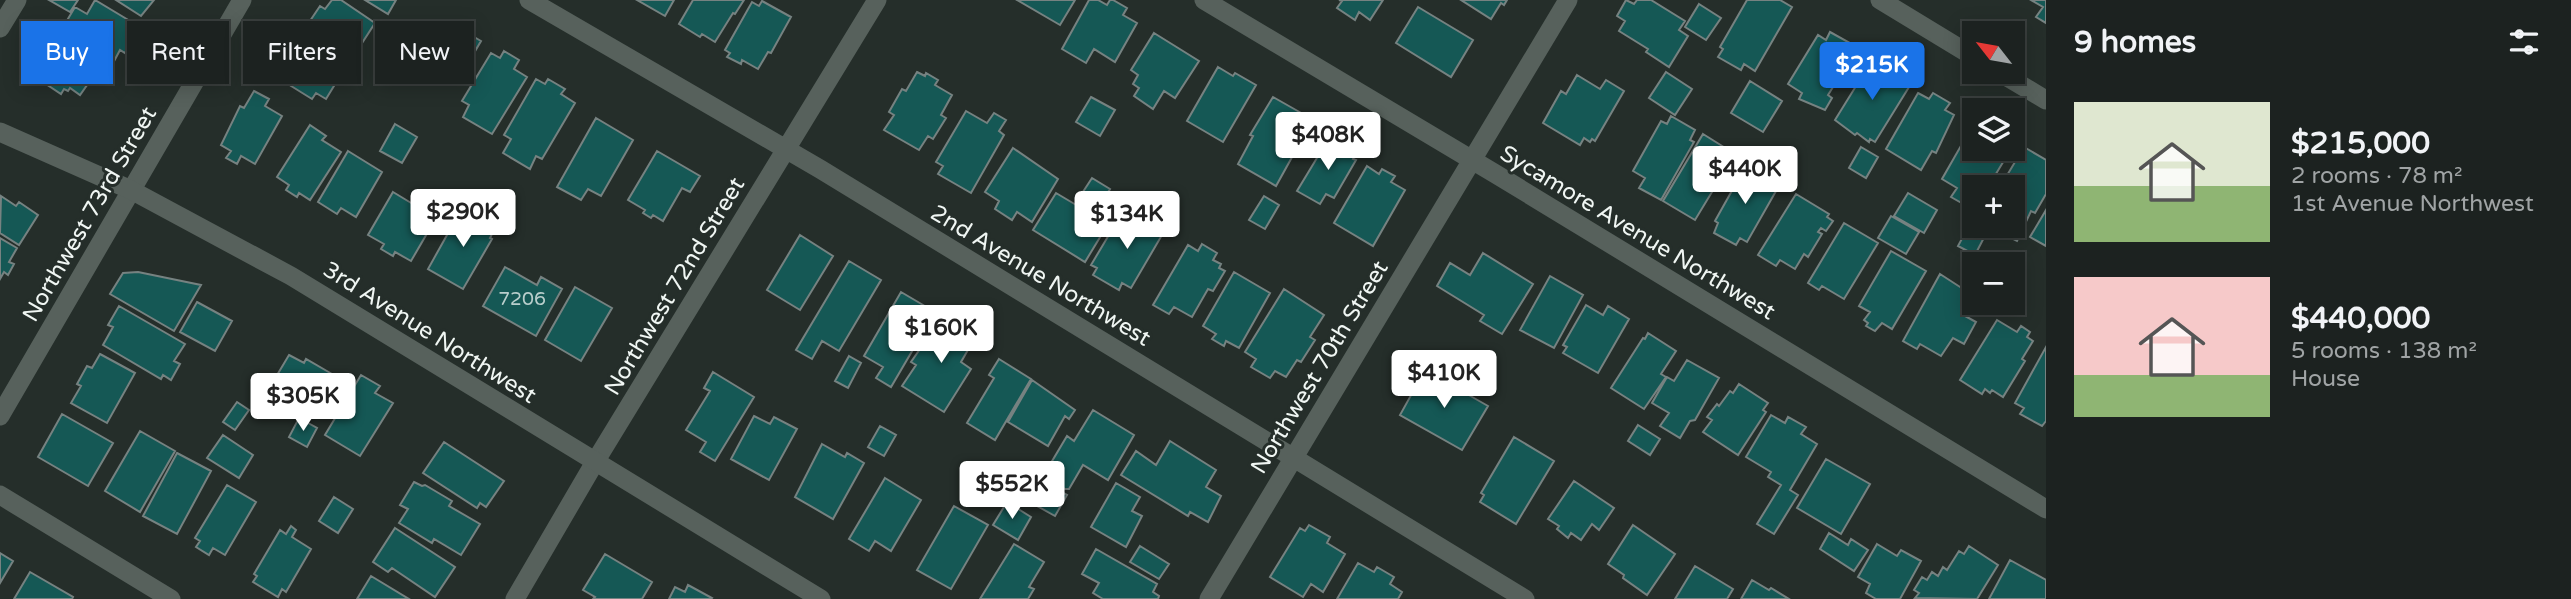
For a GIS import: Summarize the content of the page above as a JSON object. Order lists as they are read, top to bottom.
{
  "streets": {
    "street": [
      "Northwest 73rd Street",
      "Sycamore Avenue Northwest",
      "2nd Avenue Northwest",
      "Northwest 72nd Street",
      "3rd Avenue Northwest",
      "Northwest 70th Street"
    ]
  },
  "crossings": [
    ["Northwest 73rd Street", "3rd Avenue Northwest"],
    ["Sycamore Avenue Northwest", "Northwest 70th Street"],
    ["2nd Avenue Northwest", "Northwest 72nd Street"],
    ["2nd Avenue Northwest", "Northwest 70th Street"],
    ["Northwest 72nd Street", "3rd Avenue Northwest"]
  ],
  "house_numbers": ["7206"],
  "north": "top left",
  "page": {
    "heading": "9 homes",
    "map_buttons": ["+", "−"],
    "chip": [
      "Buy",
      "Rent",
      "Filters",
      "New"
    ],
    "price": [
      "$215K",
      "$408K",
      "$440K",
      "$290K",
      "$134K",
      "$160K",
      "$410K",
      "$305K",
      "$552K"
    ],
    "list": [
      {
        "name": "$215,000",
        "note": "2 rooms · 78 m² · 1st Avenue Northwest"
      },
      {
        "name": "$440,000",
        "note": "5 rooms · 138 m² · House"
      }
    ]
  }
}
